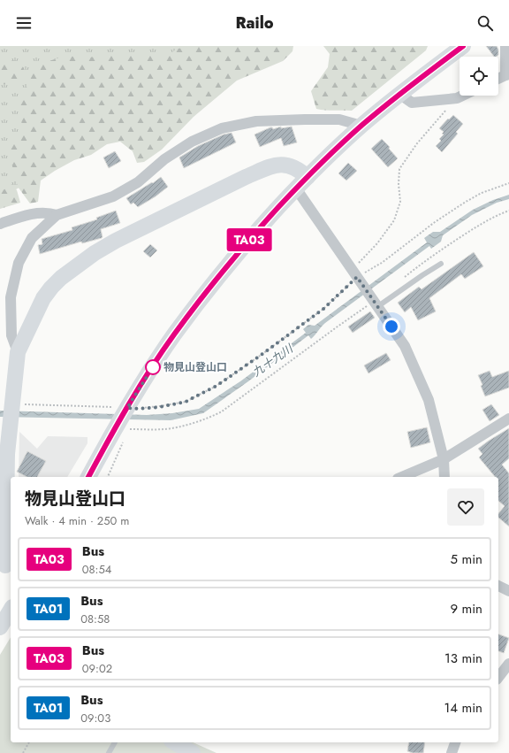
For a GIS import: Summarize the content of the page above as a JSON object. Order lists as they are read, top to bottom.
{
  "water": ["九十九川"],
  "places": ["物見山登山口"],
  "lines": ["bus line TA03"],
  "page": {
    "header": "Railo",
    "on_map": "TA03",
    "heading": ["物見山登山口", "Walk · 4 min · 250 m"],
    "list": [
      {
        "mark": "TA03",
        "name": "Bus",
        "note": "08:54",
        "value": "5 min"
      },
      {
        "mark": "TA01",
        "name": "Bus",
        "note": "08:58",
        "value": "9 min"
      },
      {
        "mark": "TA03",
        "name": "Bus",
        "note": "09:02",
        "value": "13 min"
      },
      {
        "mark": "TA01",
        "name": "Bus",
        "note": "09:03",
        "value": "14 min"
      }
    ]
  }
}
